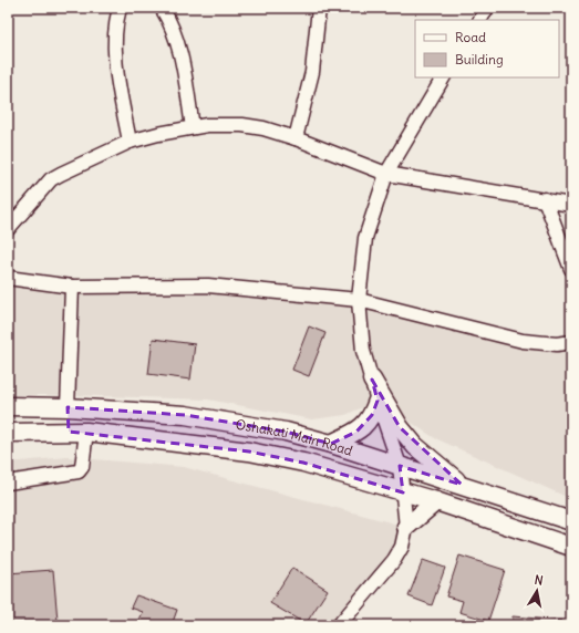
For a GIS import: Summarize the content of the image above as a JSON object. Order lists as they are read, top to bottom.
{
  "streets": {
    "main road": ["Oshakati Main Road"]
  },
  "legend": ["Road", "Building"],
  "north": "top"
}
